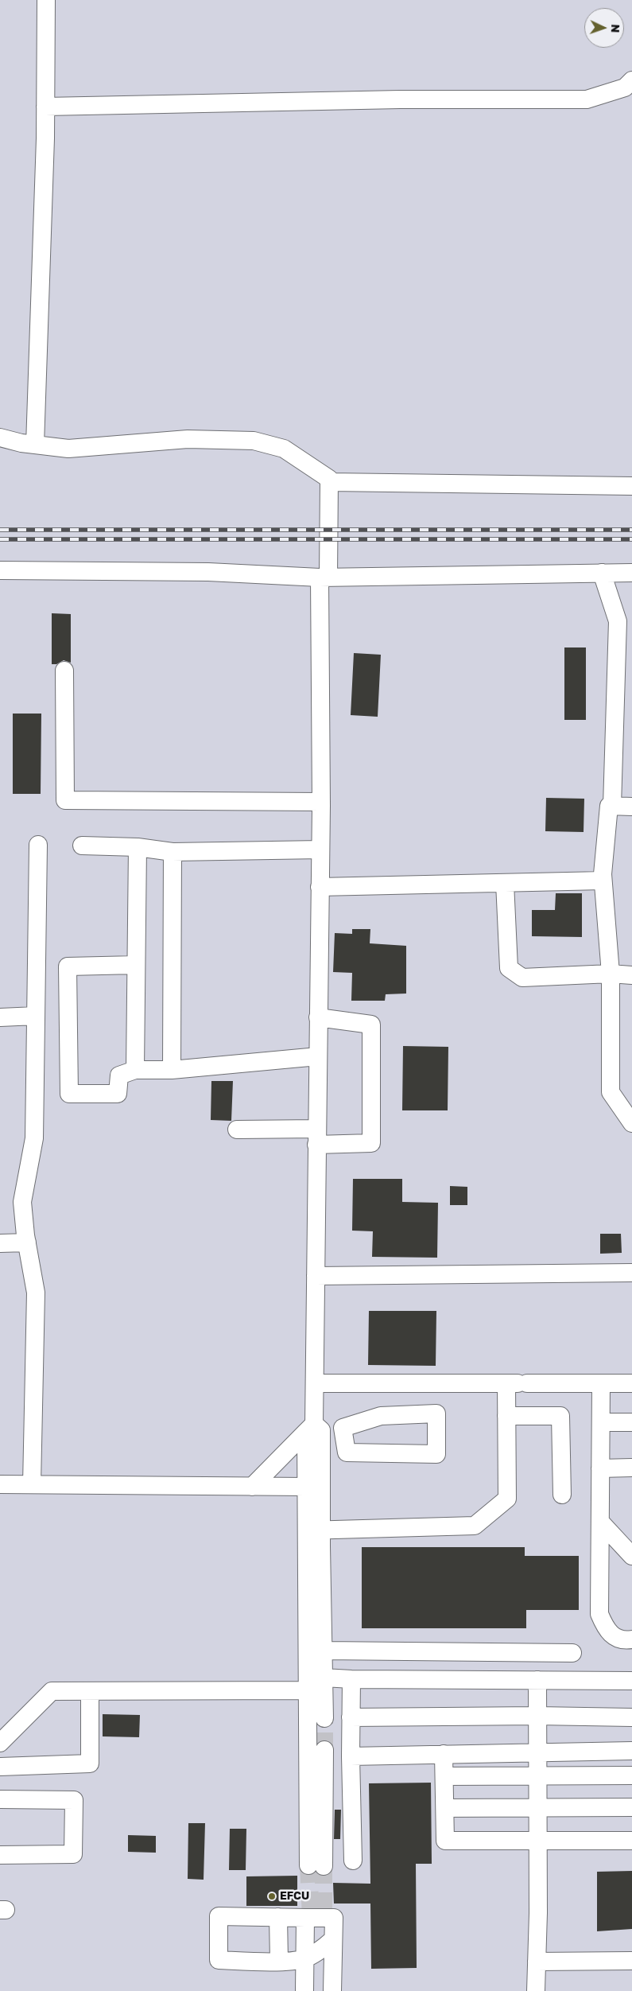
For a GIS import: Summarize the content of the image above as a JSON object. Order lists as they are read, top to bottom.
{
  "places": ["EFCU"],
  "north": "right"
}
